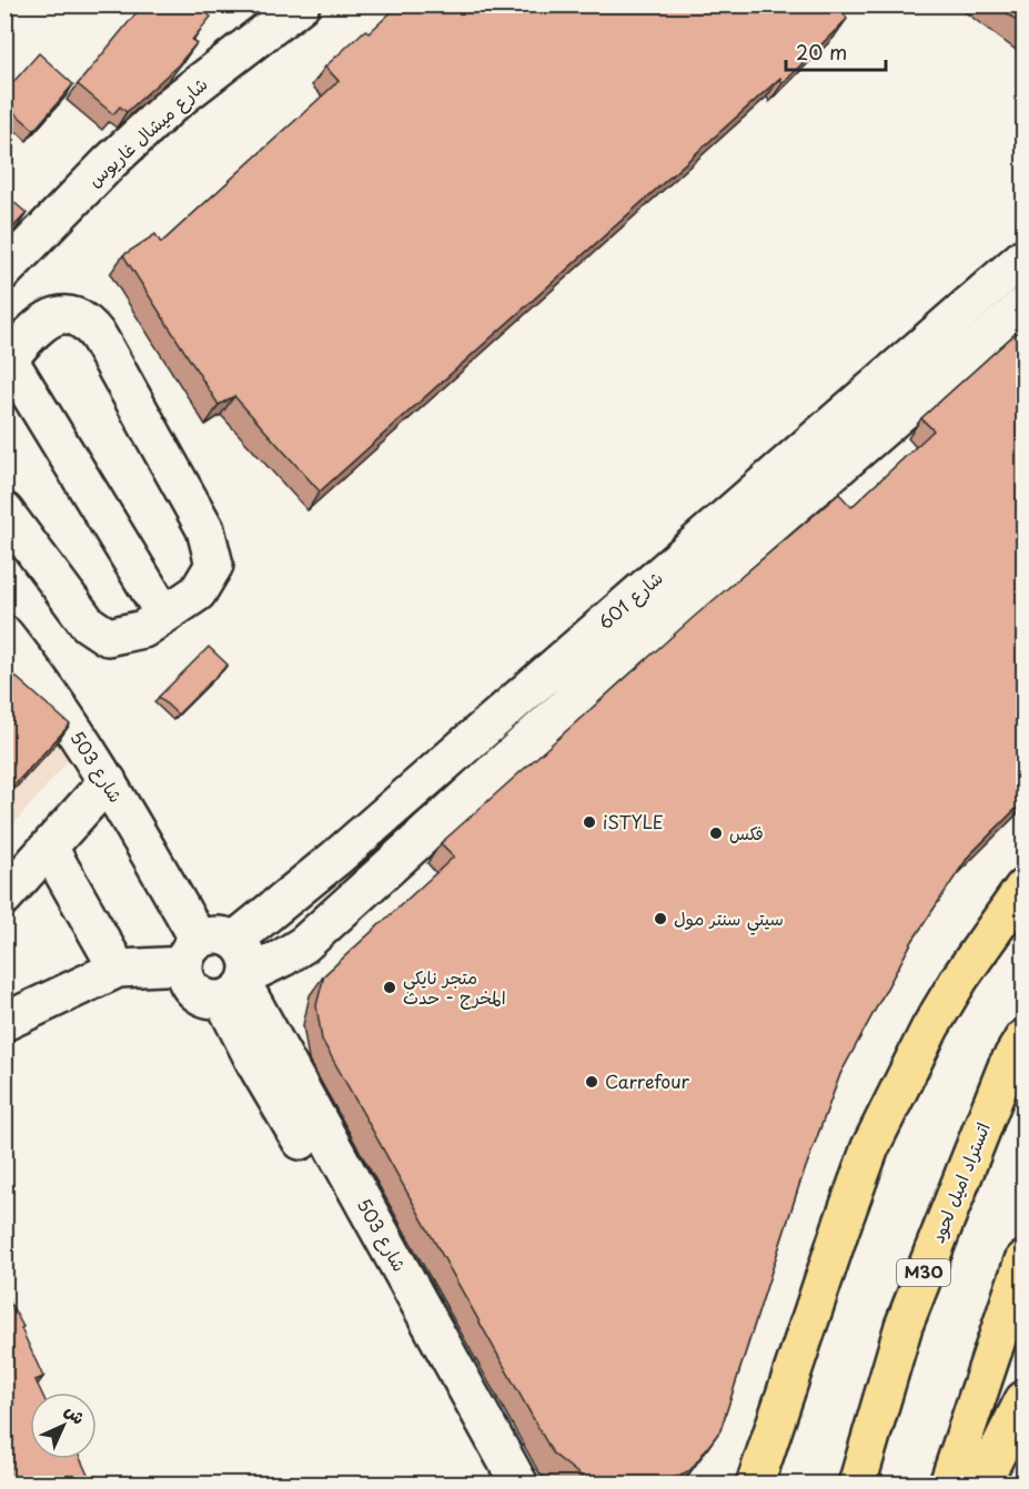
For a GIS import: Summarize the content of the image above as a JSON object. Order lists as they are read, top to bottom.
{
  "streets": {
    "highway": ["اتستراد اميل لحود", "M30"],
    "street": ["شارع ميشال غاريوس", "شارع 601", "شارع 503"]
  },
  "crossings": [
    ["شارع 601", "شارع 503"]
  ],
  "places": [
    "iSTYLE",
    "فكس",
    "سيتي سنتر مول",
    "متجر نايكي المخرج - حدث",
    "Carrefour"
  ],
  "scale_bar": "20 m",
  "north": "top right"
}
